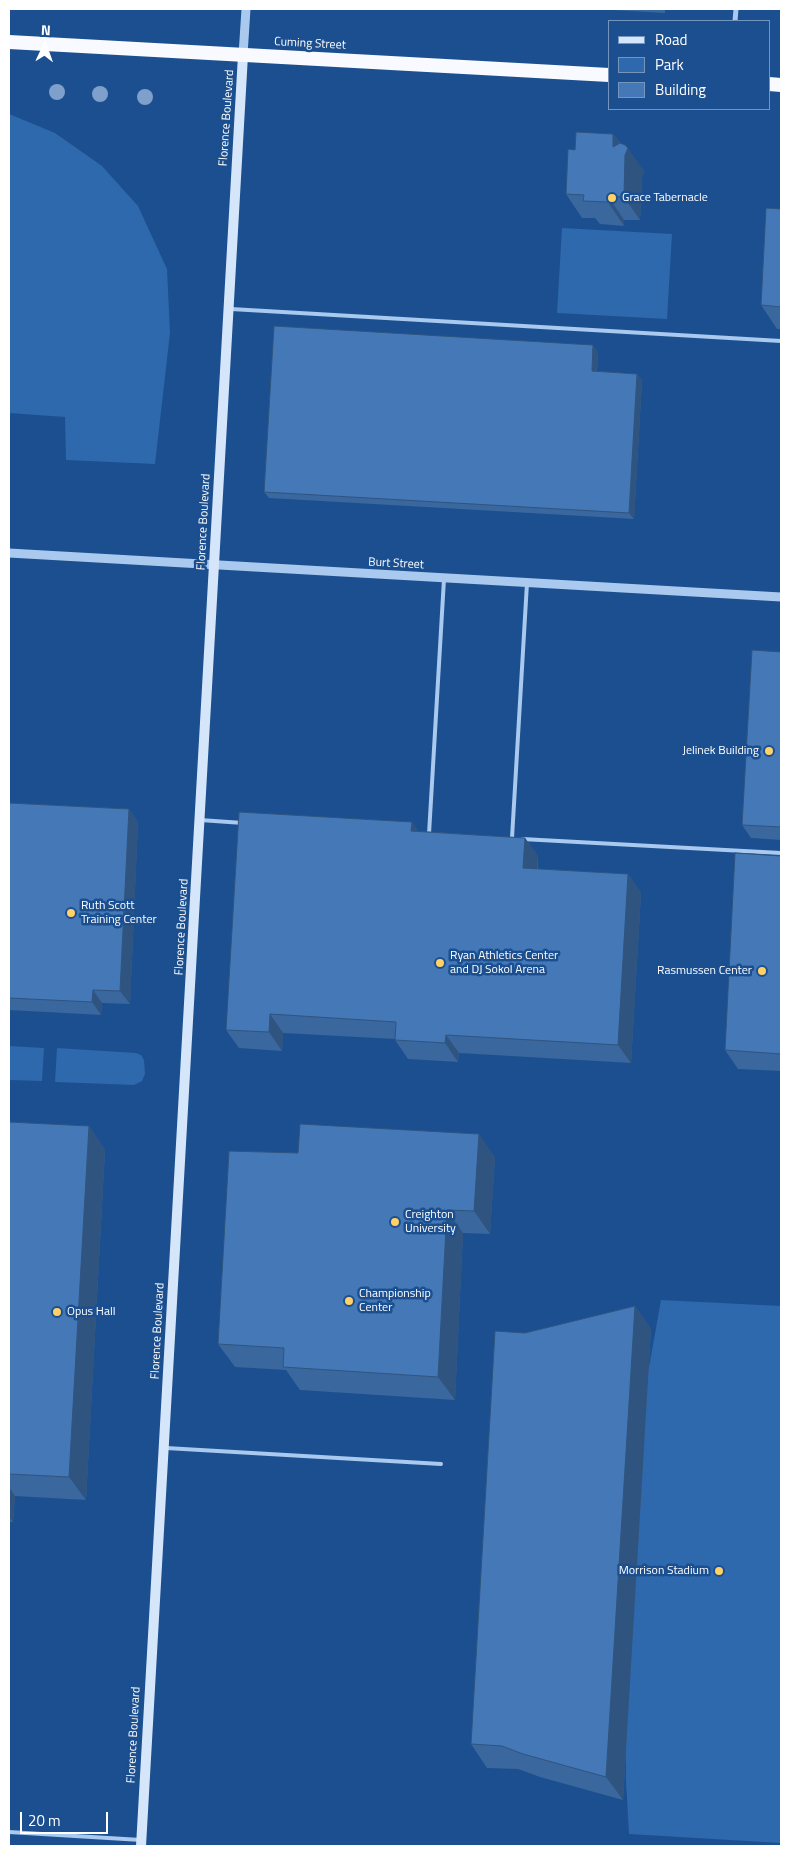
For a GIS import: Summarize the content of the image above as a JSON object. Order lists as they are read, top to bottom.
{
  "streets": {
    "highway": ["Cuming Street"],
    "main road": ["Florence Boulevard"],
    "street": ["Burt Street"]
  },
  "crossings": [
    ["Cuming Street", "Florence Boulevard"],
    ["Florence Boulevard", "Burt Street"]
  ],
  "places": [
    "Grace Tabernacle",
    "Jelinek Building",
    "Ruth Scott Training Center",
    "Ryan Athletics Center and DJ Sokol Arena",
    "Rasmussen Center",
    "Creighton University",
    "Championship Center",
    "Opus Hall",
    "Morrison Stadium"
  ],
  "legend": ["Road", "Park", "Building"],
  "scale_bar": "20 m",
  "north": "top"
}
